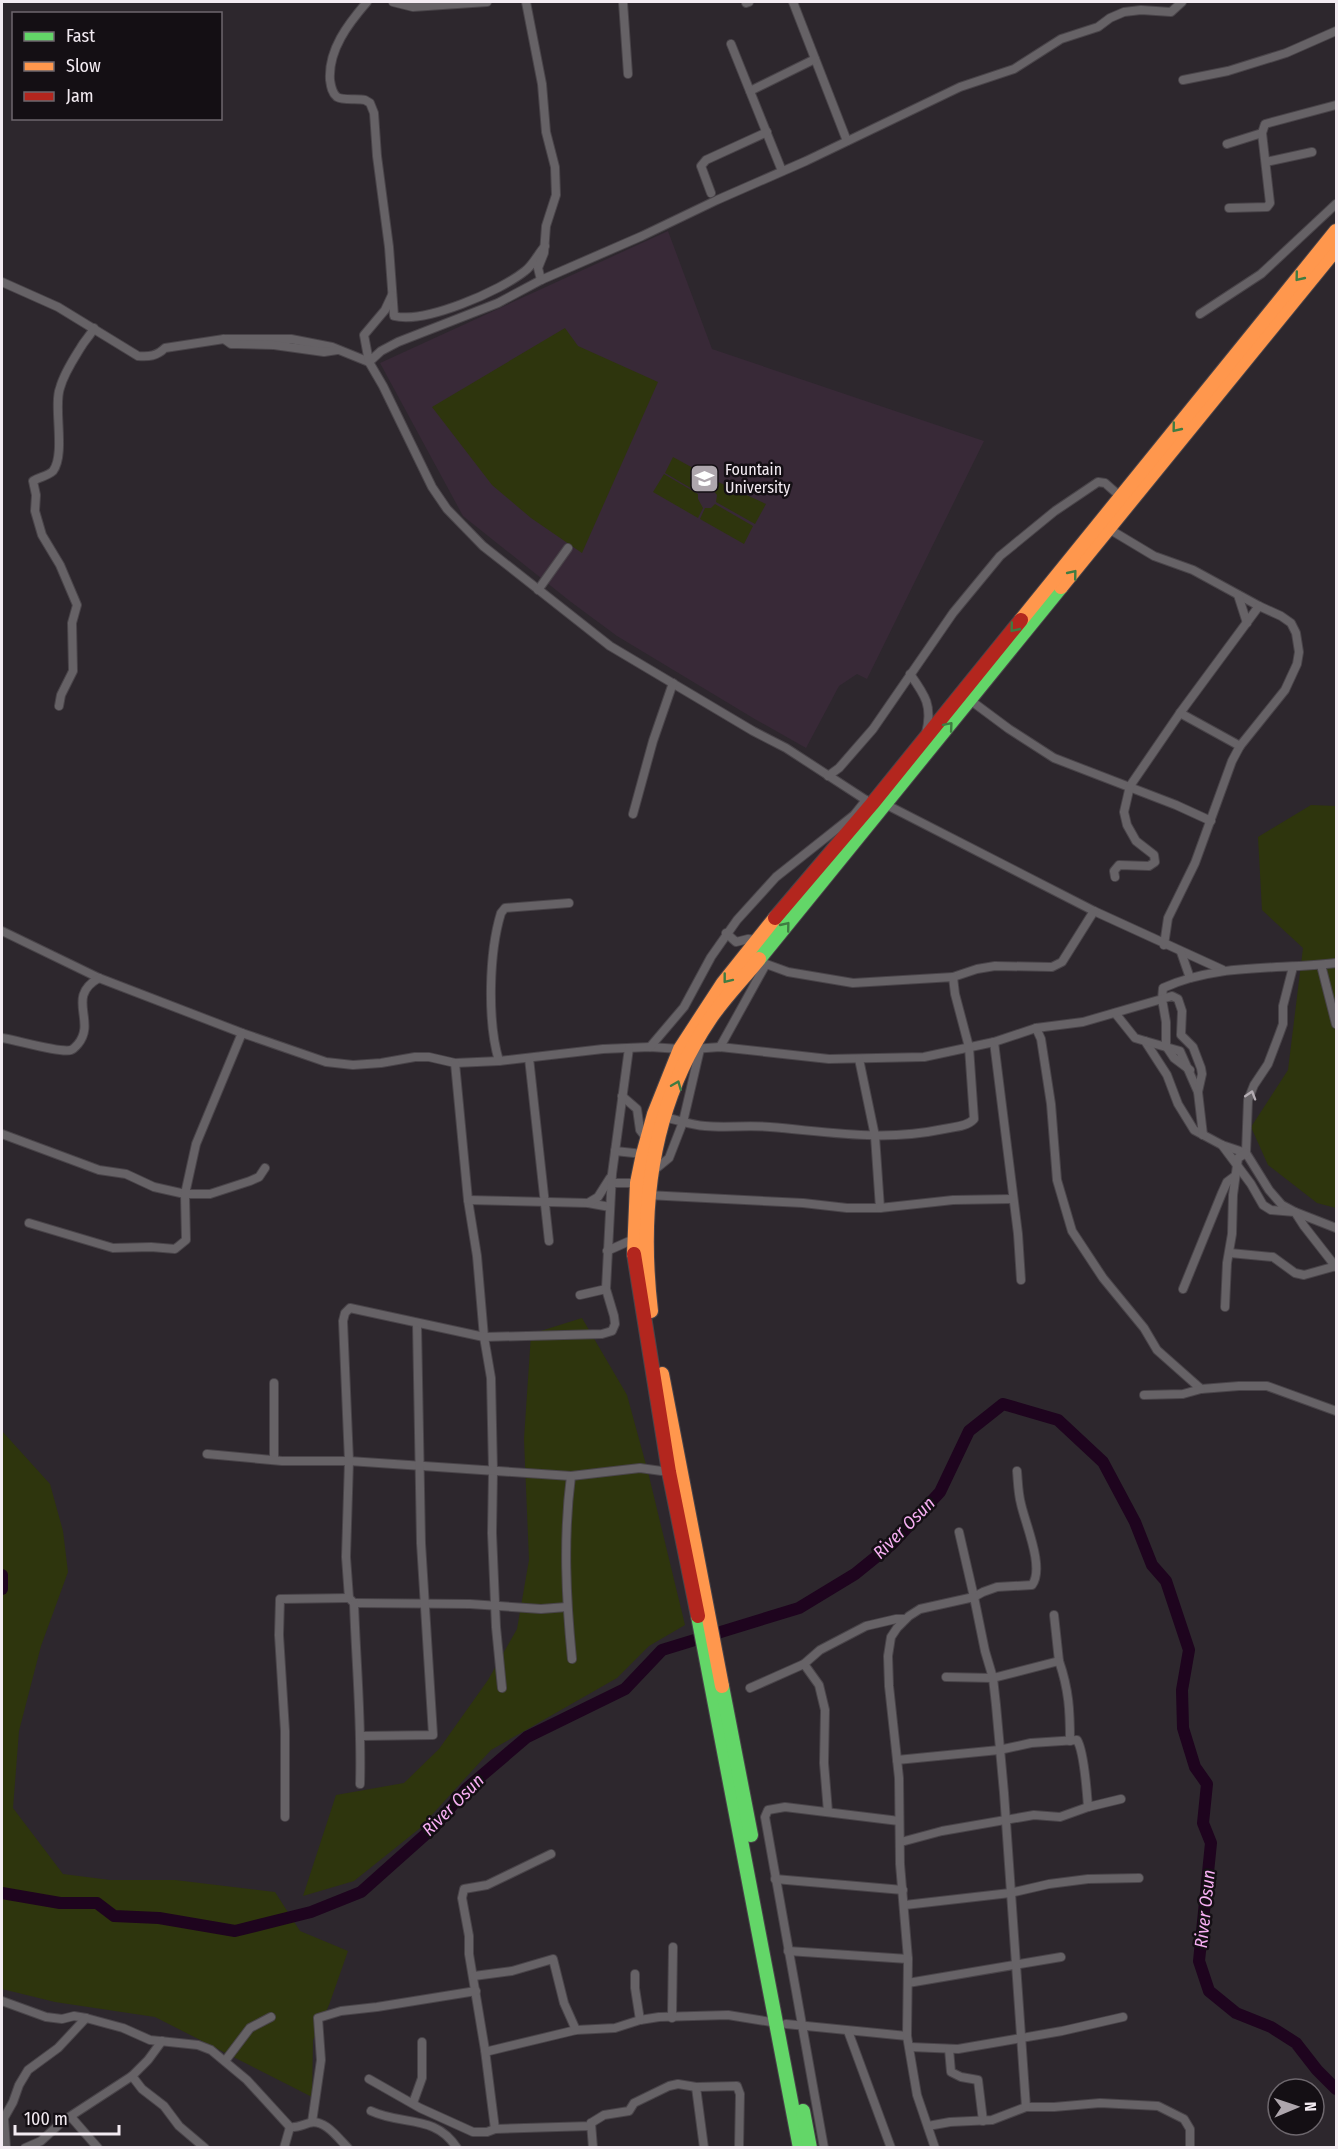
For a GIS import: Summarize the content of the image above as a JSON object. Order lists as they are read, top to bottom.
{
  "water": ["River Osun"],
  "places": {
    "school or university": ["Fountain University"]
  },
  "legend": ["Fast", "Slow", "Jam"],
  "scale_bar": "100 m",
  "north": "right"
}
